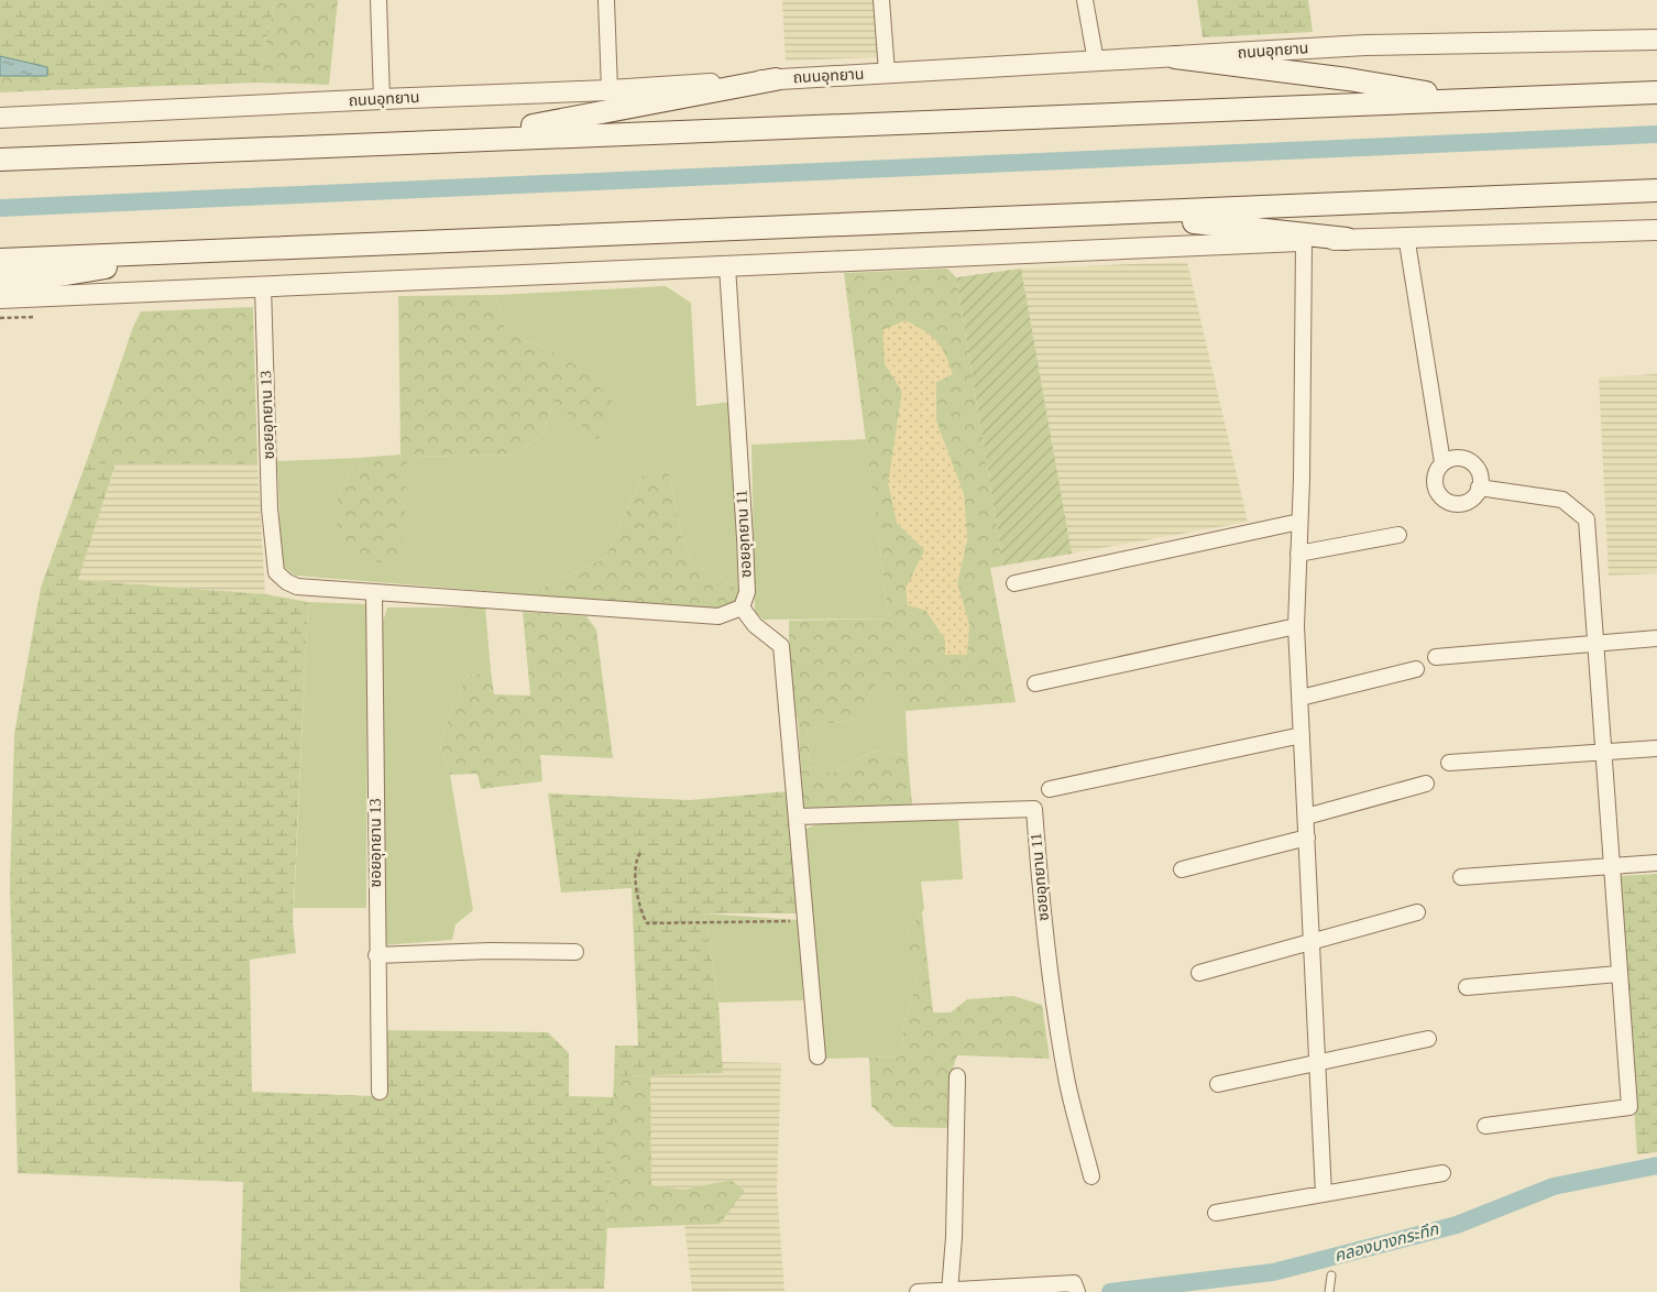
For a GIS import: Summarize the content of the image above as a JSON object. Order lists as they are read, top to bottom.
{
  "streets": {
    "street": ["ถนนอุทยาน", "ซอยอุทยาน 13", "ซอยอุทยาน 11"]
  },
  "crossings": [
    ["ซอยอุทยาน 13", "ซอยอุทยาน 11"]
  ],
  "water": ["คลองบางกระทึก"]
}
